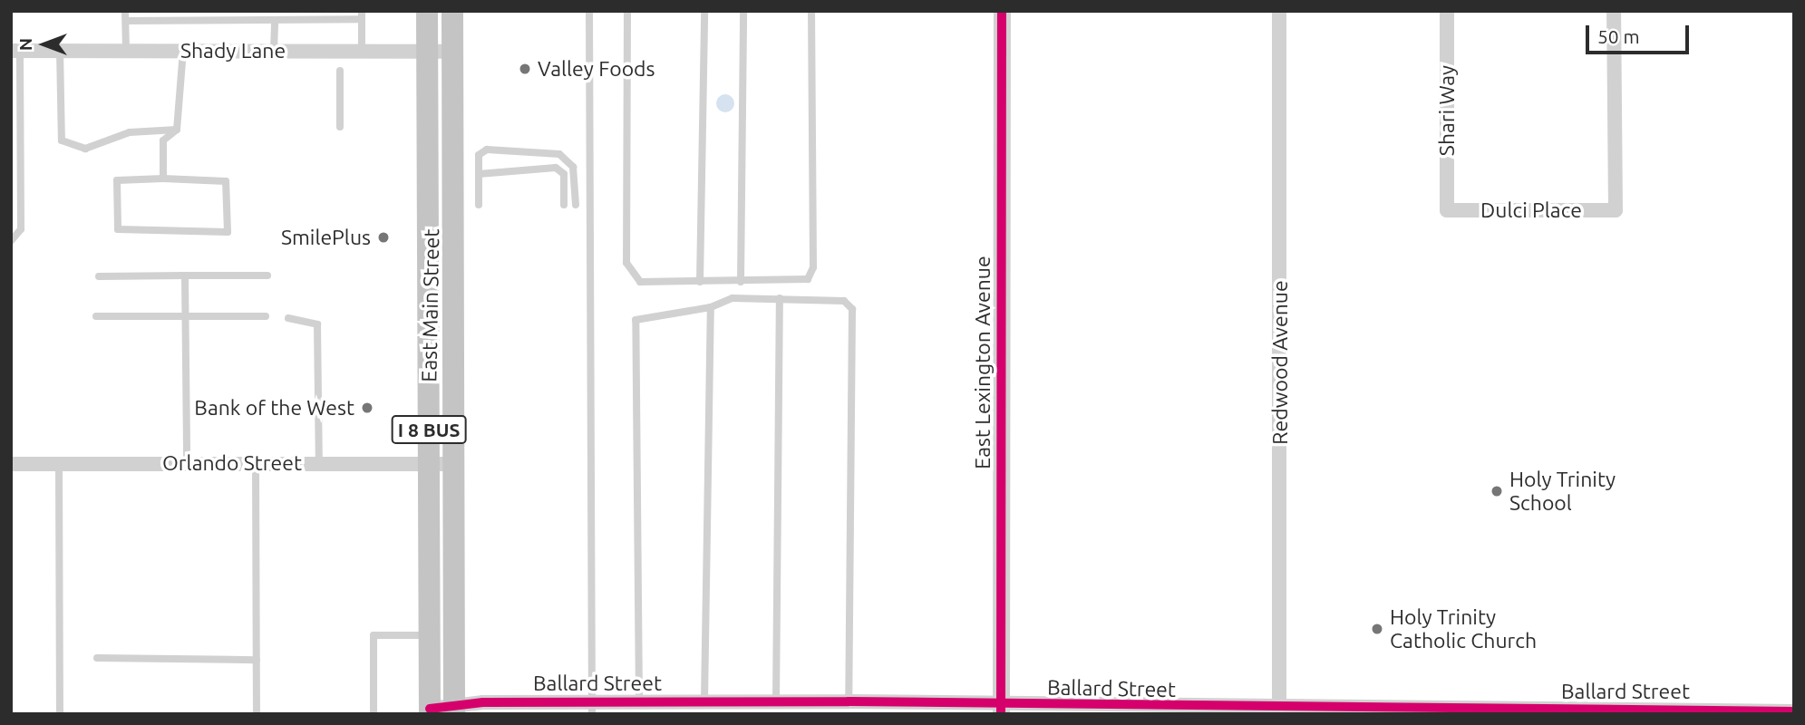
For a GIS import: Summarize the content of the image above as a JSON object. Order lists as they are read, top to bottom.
{
  "streets": {
    "main road": ["East Main Street", "I 8 BUS"],
    "street": [
      "Shady Lane",
      "Shari Way",
      "Dulci Place",
      "East Lexington Avenue",
      "Redwood Avenue",
      "Orlando Street",
      "Ballard Street"
    ]
  },
  "crossings": [
    ["Shady Lane", "East Main Street"],
    ["Shari Way", "Dulci Place"],
    ["East Main Street", "Orlando Street"],
    ["East Main Street", "Ballard Street"],
    ["East Lexington Avenue", "Ballard Street"],
    ["Redwood Avenue", "Ballard Street"]
  ],
  "places": [
    "Valley Foods",
    "SmilePlus",
    "Bank of the West",
    "Holy Trinity School",
    "Holy Trinity Catholic Church"
  ],
  "scale_bar": "50 m",
  "north": "left"
}
